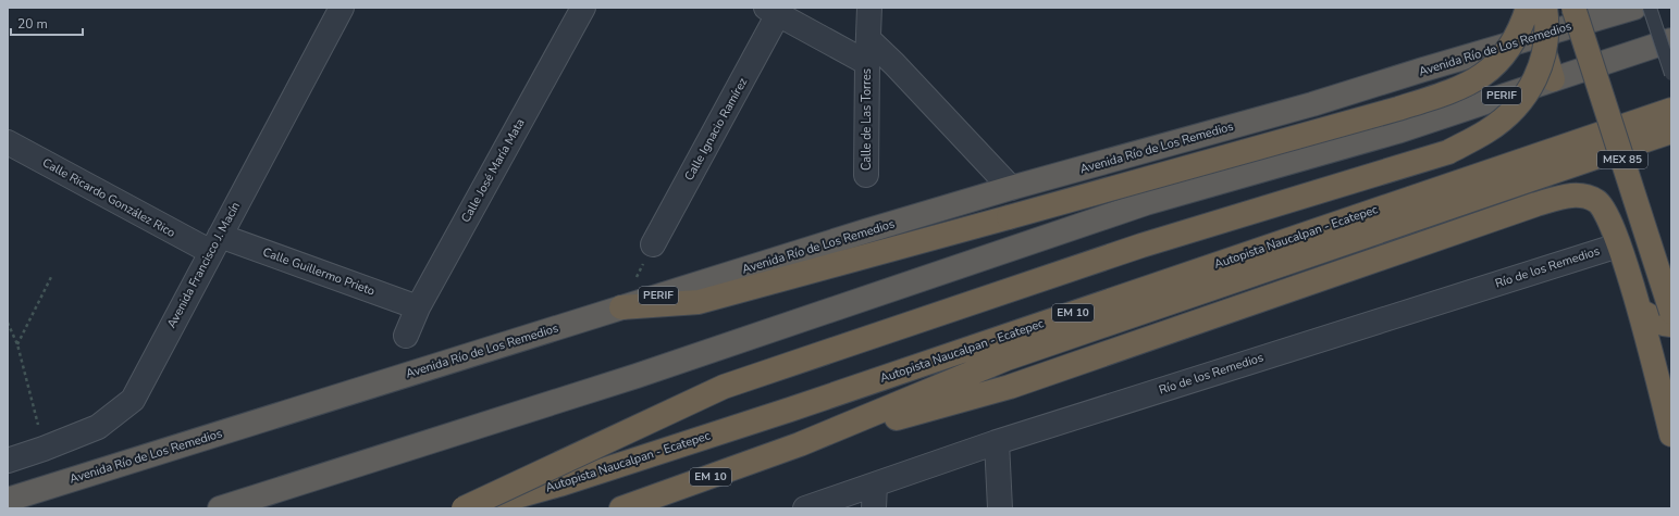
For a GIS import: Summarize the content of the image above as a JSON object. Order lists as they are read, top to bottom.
{
  "streets": {
    "highway": [
      "Avenida Río de Los Remedios",
      "PERIF",
      "MEX 85",
      "Autopista Naucalpan - Ecatepec",
      "EM 10"
    ],
    "street": [
      "Calle de Las Torres",
      "Calle Ignacio Ramírez",
      "Calle José María Mata",
      "Calle Ricardo González Rico",
      "Avenida Francisco J. Macín",
      "Río de los Remedios",
      "Calle Guillermo Prieto"
    ]
  },
  "crossings": [
    ["Calle José María Mata", "Calle Guillermo Prieto"],
    ["Calle Ricardo González Rico", "Avenida Francisco J. Macín"],
    ["Calle Ricardo González Rico", "Calle Guillermo Prieto"],
    ["Avenida Francisco J. Macín", "Calle Guillermo Prieto"]
  ],
  "scale_bar": "20 m"
}
